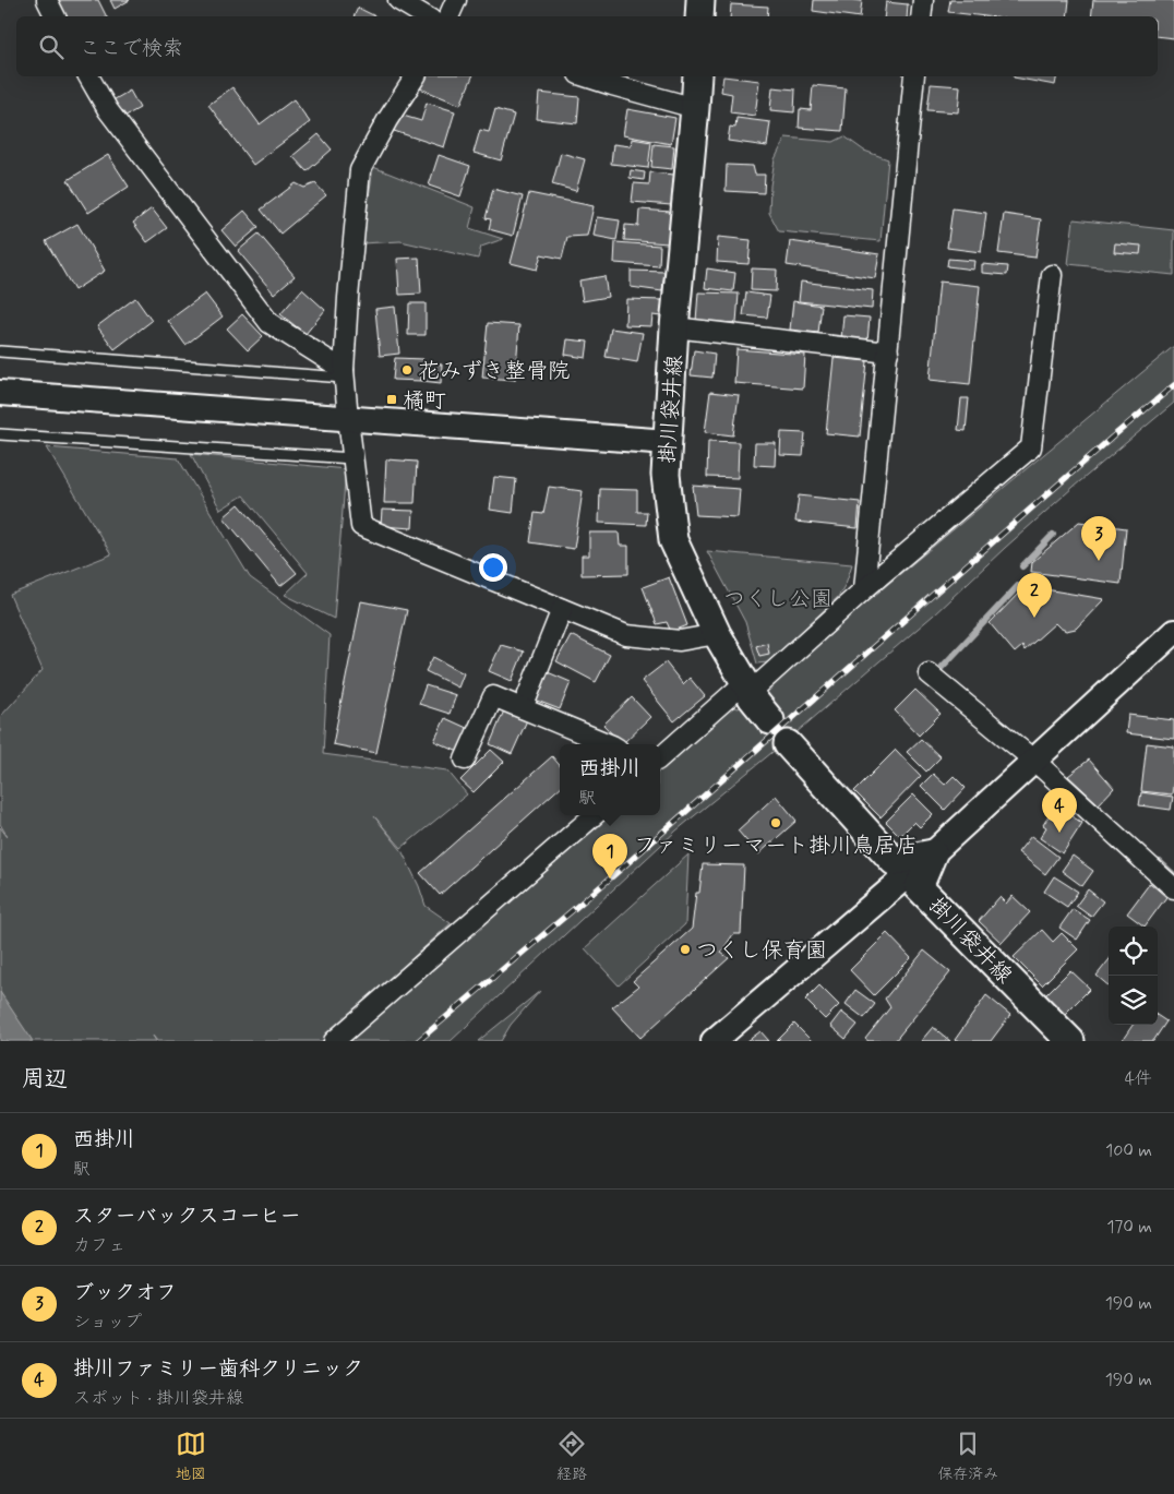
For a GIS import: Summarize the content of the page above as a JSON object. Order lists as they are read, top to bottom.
{
  "streets": {
    "main road": ["掛川袋井線"]
  },
  "parks": ["つくし公園"],
  "places": {
    "other": ["花みずき整骨院", "ファミリーマート掛川鳥居店", "つくし保育園"],
    "transit": ["橘町"]
  },
  "page": {
    "search": "ここで検索",
    "pins": [
      "3",
      "2",
      "4",
      "1"
    ],
    "popup": ["西掛川", "駅"],
    "heading": ["周辺", "4件"],
    "list": [
      {
        "mark": "1",
        "name": "西掛川",
        "note": "駅",
        "value": "100 m"
      },
      {
        "mark": "2",
        "name": "スターバックスコーヒー",
        "note": "カフェ",
        "value": "170 m"
      },
      {
        "mark": "3",
        "name": "ブックオフ",
        "note": "ショップ",
        "value": "190 m"
      },
      {
        "mark": "4",
        "name": "掛川ファミリー歯科クリニック",
        "note": "スポット · 掛川袋井線",
        "value": "190 m"
      }
    ],
    "nav": ["地図", "経路", "保存済み"]
  }
}
